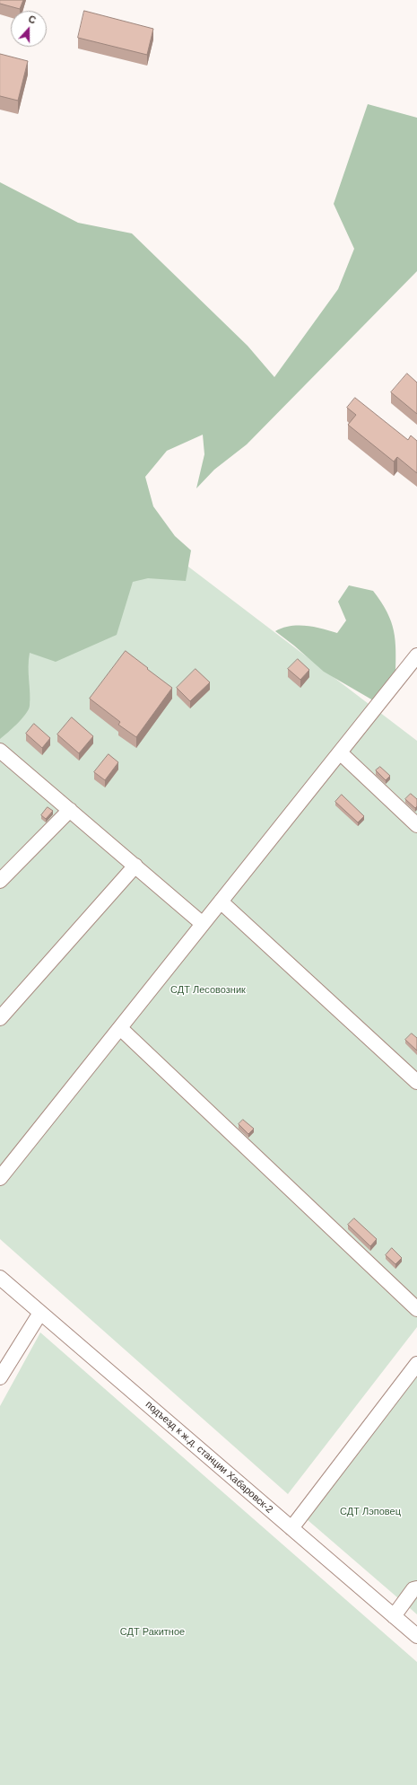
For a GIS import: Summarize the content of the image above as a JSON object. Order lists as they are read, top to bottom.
{
  "streets": {
    "street": ["подъезд к ж.д. станции Хабаровск-2"]
  },
  "parks": ["СДТ Лесовозник", "СДТ Лэповец", "СДТ Ракитное"],
  "north": "top"
}
